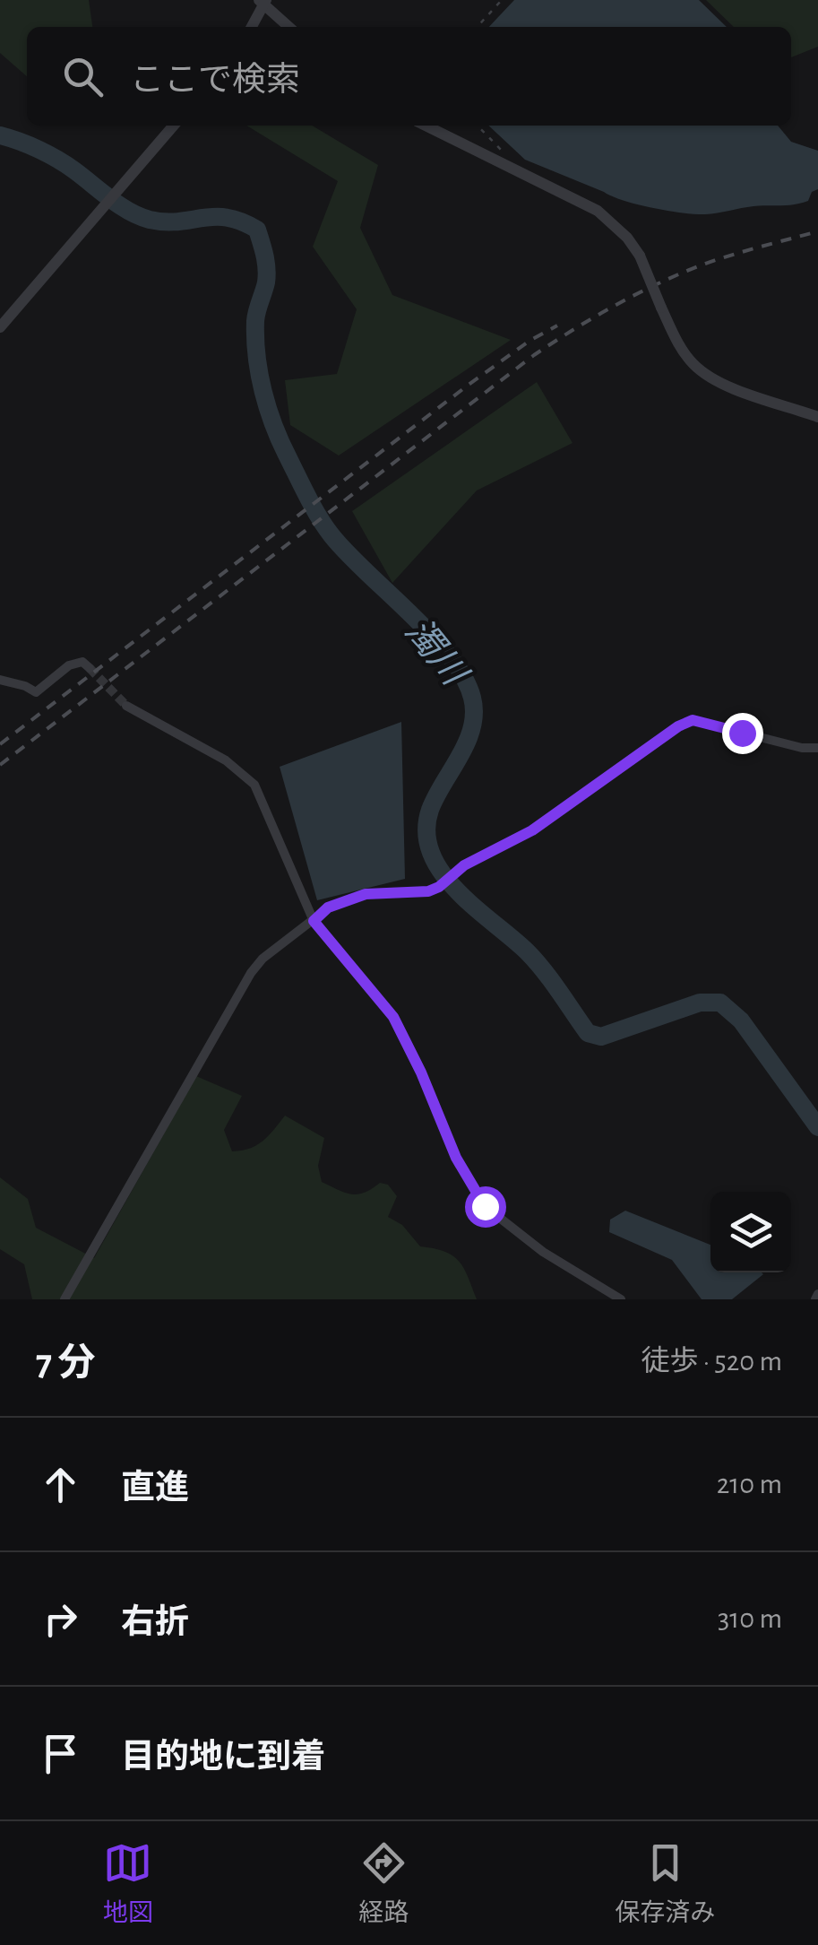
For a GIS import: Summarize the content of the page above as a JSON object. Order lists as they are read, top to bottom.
{
  "water": ["濁川"],
  "page": {
    "search": "ここで検索",
    "heading": ["7 分", "徒歩 · 520 m"],
    "list": [
      ["直進", "210 m"],
      ["右折", "310 m"],
      "目的地に到着"
    ],
    "nav": ["地図", "経路", "保存済み"]
  }
}
